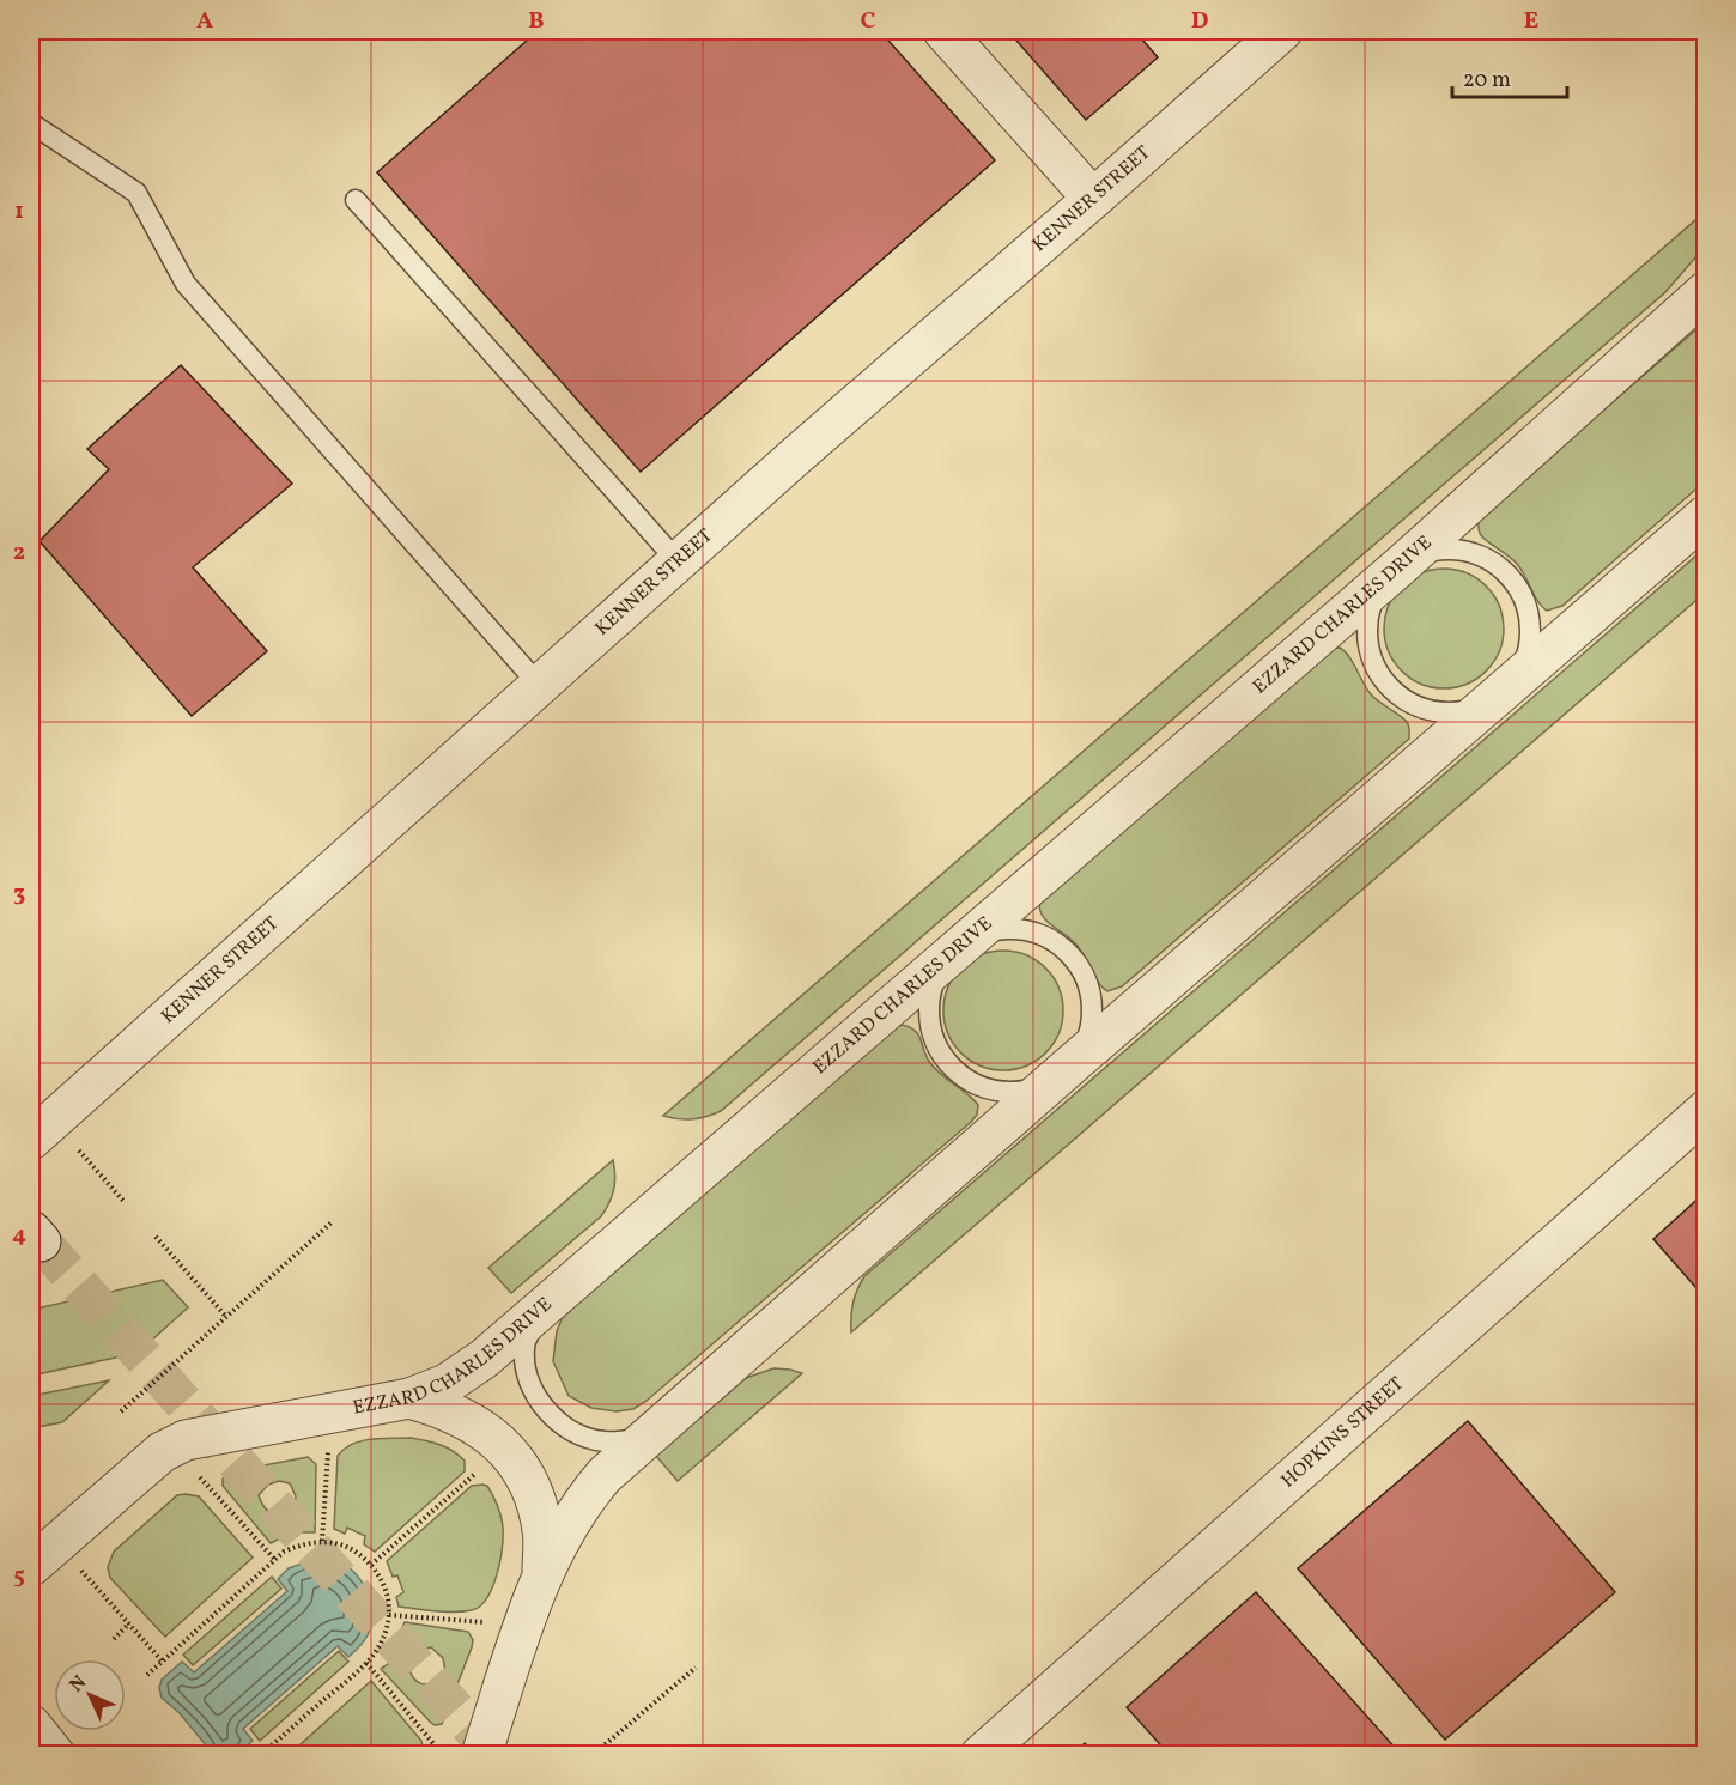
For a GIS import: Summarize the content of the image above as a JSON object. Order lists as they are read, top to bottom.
{
  "streets": {
    "street": ["KENNER STREET", "EZZARD CHARLES DRIVE", "HOPKINS STREET"]
  },
  "scale_bar": "20 m",
  "north": "top left",
  "grid": {
    "columns": [
      "A",
      "B",
      "C",
      "D",
      "E"
    ],
    "rows": [
      "1",
      "2",
      "3",
      "4",
      "5"
    ]
  }
}
